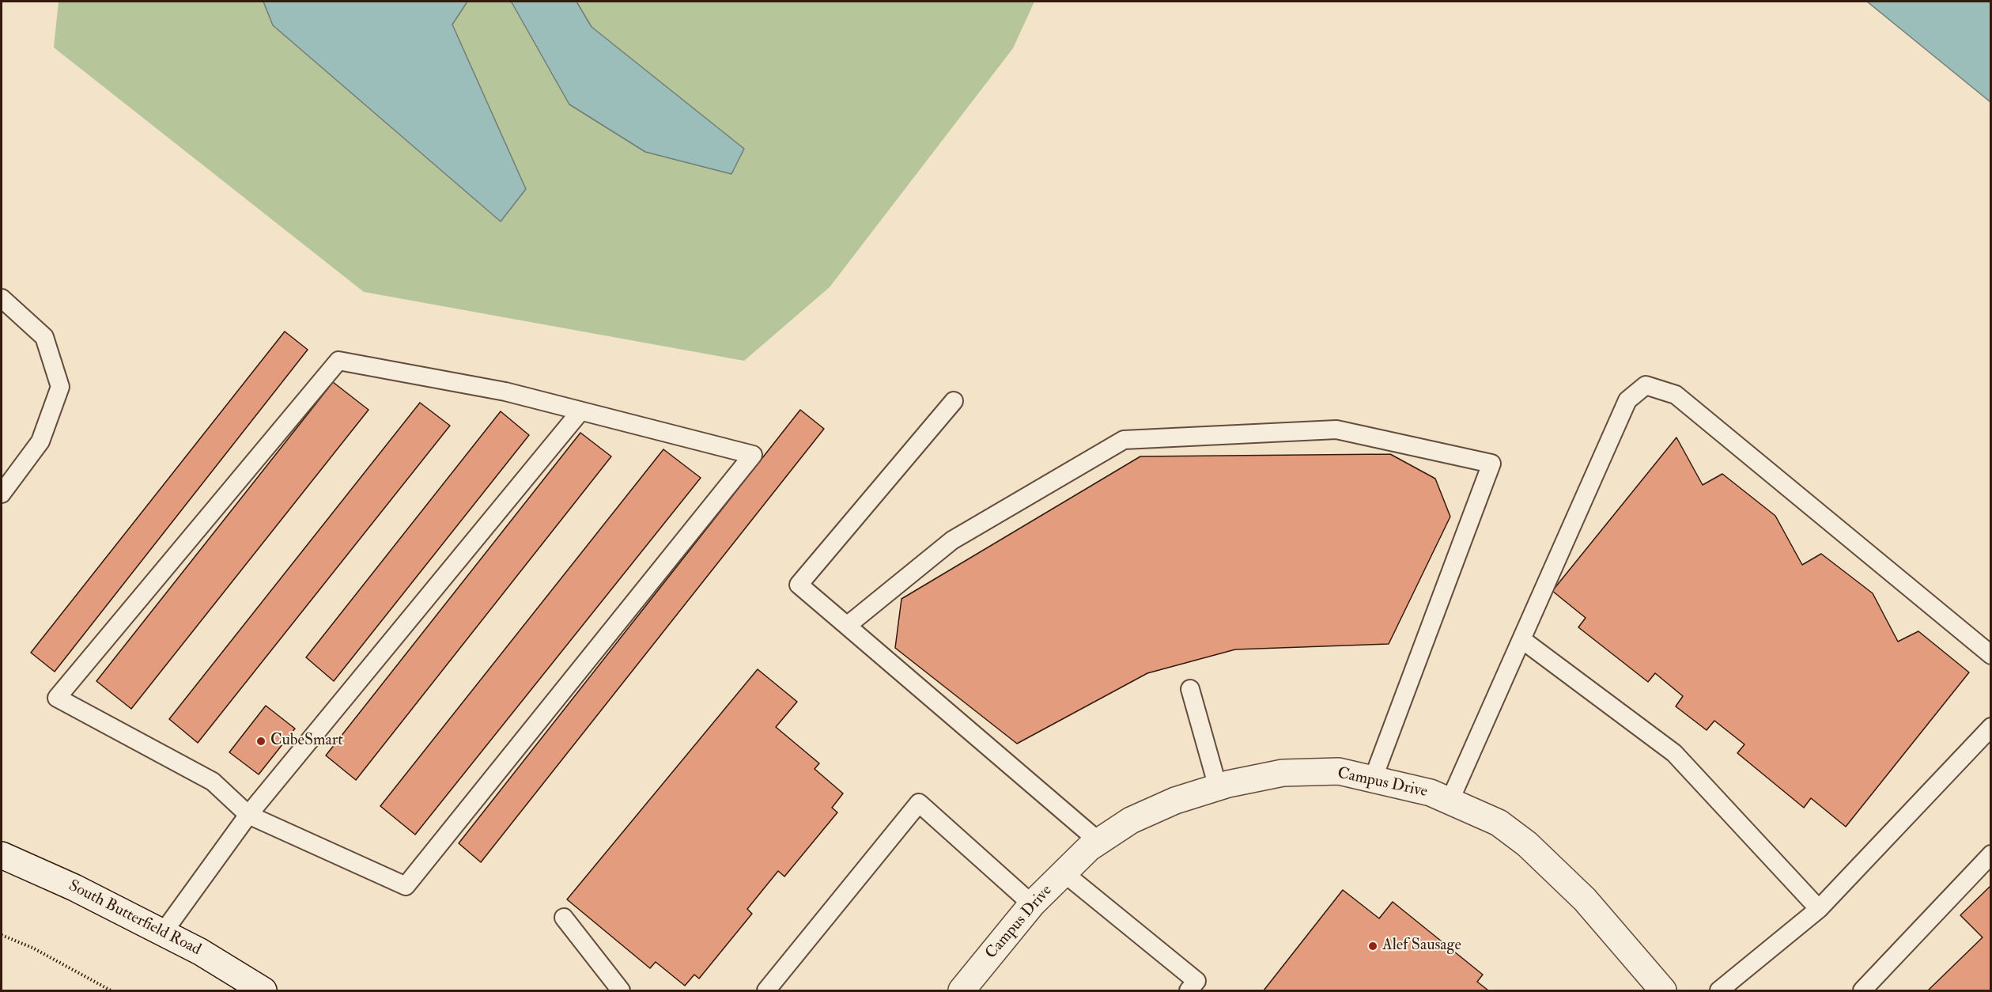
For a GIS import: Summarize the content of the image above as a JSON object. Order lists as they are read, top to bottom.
{
  "streets": {
    "street": ["Campus Drive", "South Butterfield Road"]
  },
  "places": ["CubeSmart", "Alef Sausage"]
}
